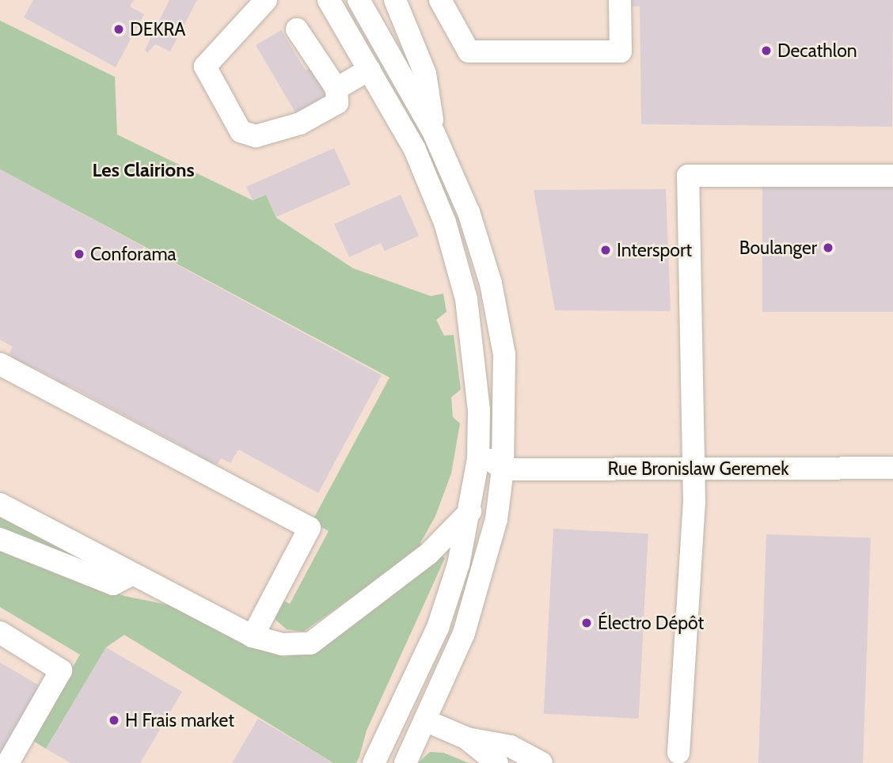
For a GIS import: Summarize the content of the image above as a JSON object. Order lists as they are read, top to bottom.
{
  "streets": {
    "street": ["Rue Bronislaw Geremek"]
  },
  "districts": ["Les Clairions"],
  "places": [
    "DEKRA",
    "Decathlon",
    "Boulanger",
    "Intersport",
    "Conforama",
    "Électro Dépôt",
    "H Frais market"
  ]
}
